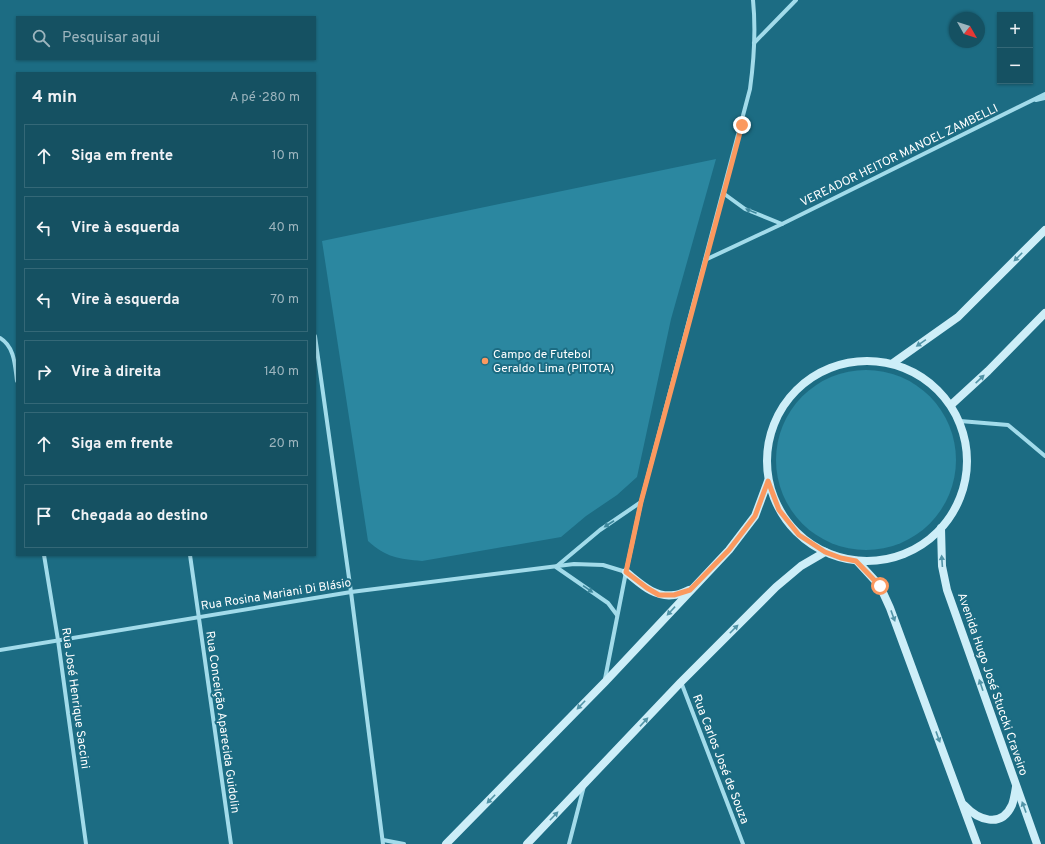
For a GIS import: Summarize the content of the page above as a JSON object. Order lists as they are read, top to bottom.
{
  "streets": {
    "street": [
      "VEREADOR HEITOR MANOEL ZAMBELLI",
      "Rua Rosina Mariani Di Blásio",
      "Avenida Hugo José Stuccki Craveiro",
      "Rua José Henrique Saccini",
      "Rua Conceição Aparecida Guidolin",
      "Rua Carlos José de Souza"
    ]
  },
  "crossings": [
    ["Rua Rosina Mariani Di Blásio", "Rua José Henrique Saccini"],
    ["Rua Rosina Mariani Di Blásio", "Rua Conceição Aparecida Guidolin"]
  ],
  "places": ["Campo de Futebol Geraldo Lima (PITOTA)"],
  "north": "bottom right",
  "page": {
    "map_buttons": ["+", "−"],
    "search": "Pesquisar aqui",
    "heading": ["4 min", "A pé · 280 m"],
    "list": [
      ["Siga em frente", "10 m"],
      ["Vire à esquerda", "40 m"],
      ["Vire à esquerda", "70 m"],
      ["Vire à direita", "140 m"],
      ["Siga em frente", "20 m"],
      "Chegada ao destino"
    ]
  }
}
